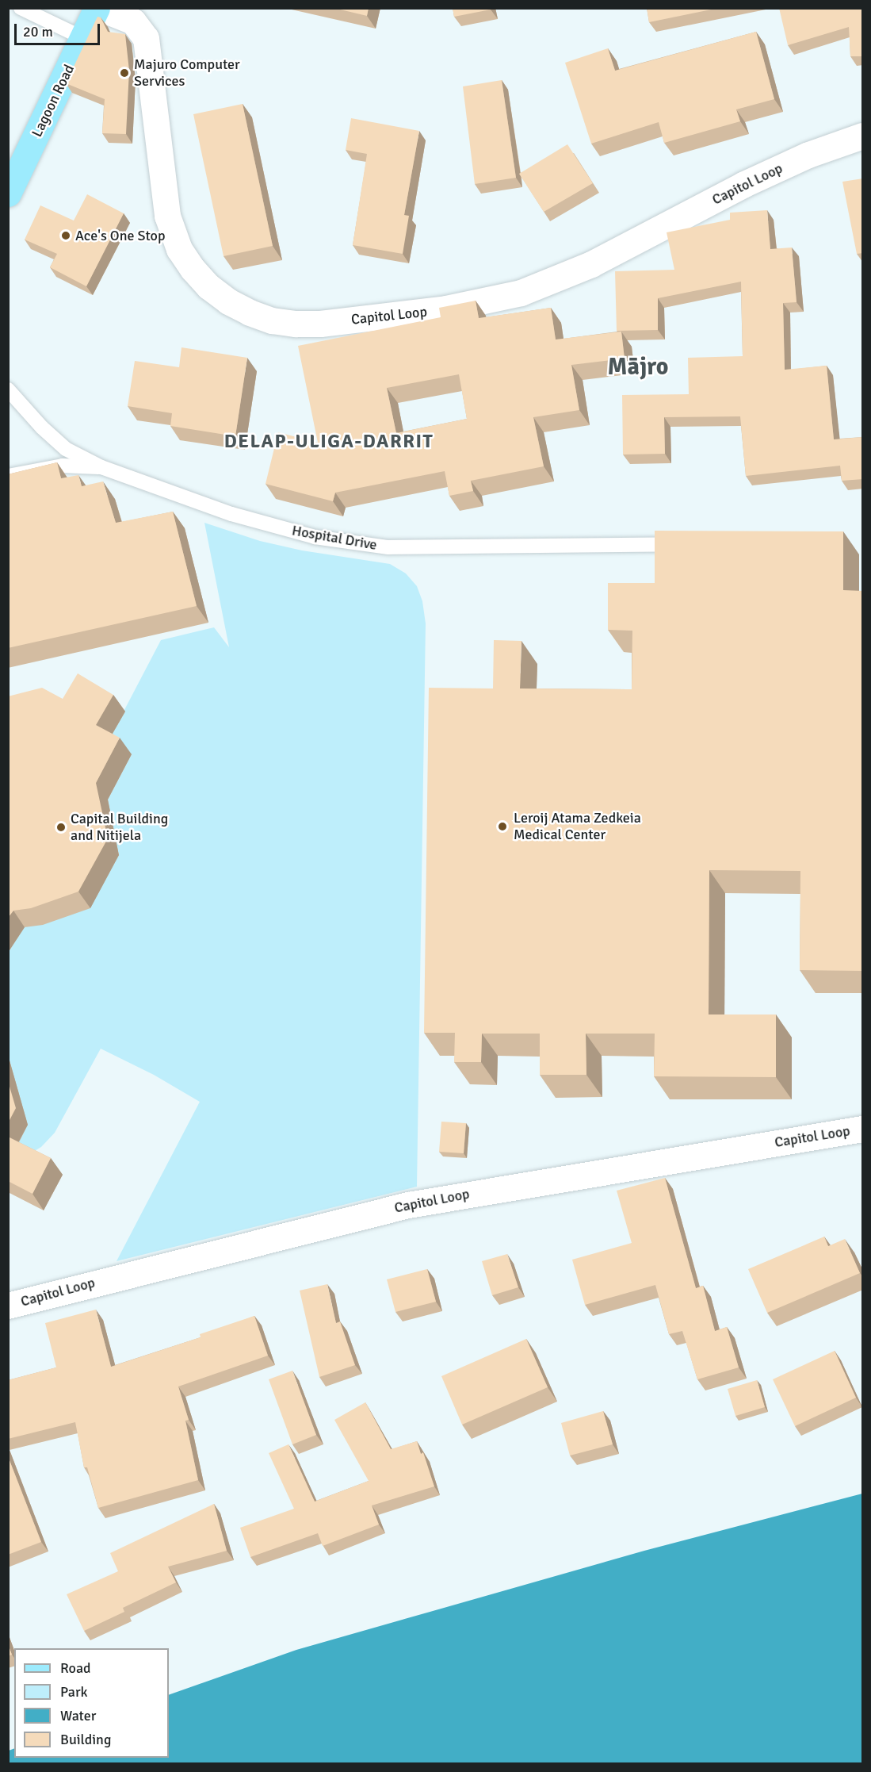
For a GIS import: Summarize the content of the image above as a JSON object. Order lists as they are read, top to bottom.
{
  "streets": {
    "main road": ["Lagoon Road"],
    "street": ["Capitol Loop"],
    "lane": ["Hospital Drive"]
  },
  "crossings": [
    ["Lagoon Road", "Capitol Loop"]
  ],
  "districts": ["Mājro", "DELAP-ULIGA-DARRIT"],
  "places": [
    "Majuro Computer Services",
    "Ace's One Stop",
    "Leroij Atama Zedkeia Medical Center",
    "Capital Building and Nitijela"
  ],
  "legend": [
    "Road",
    "Park",
    "Water",
    "Building"
  ],
  "scale_bar": "20 m"
}
